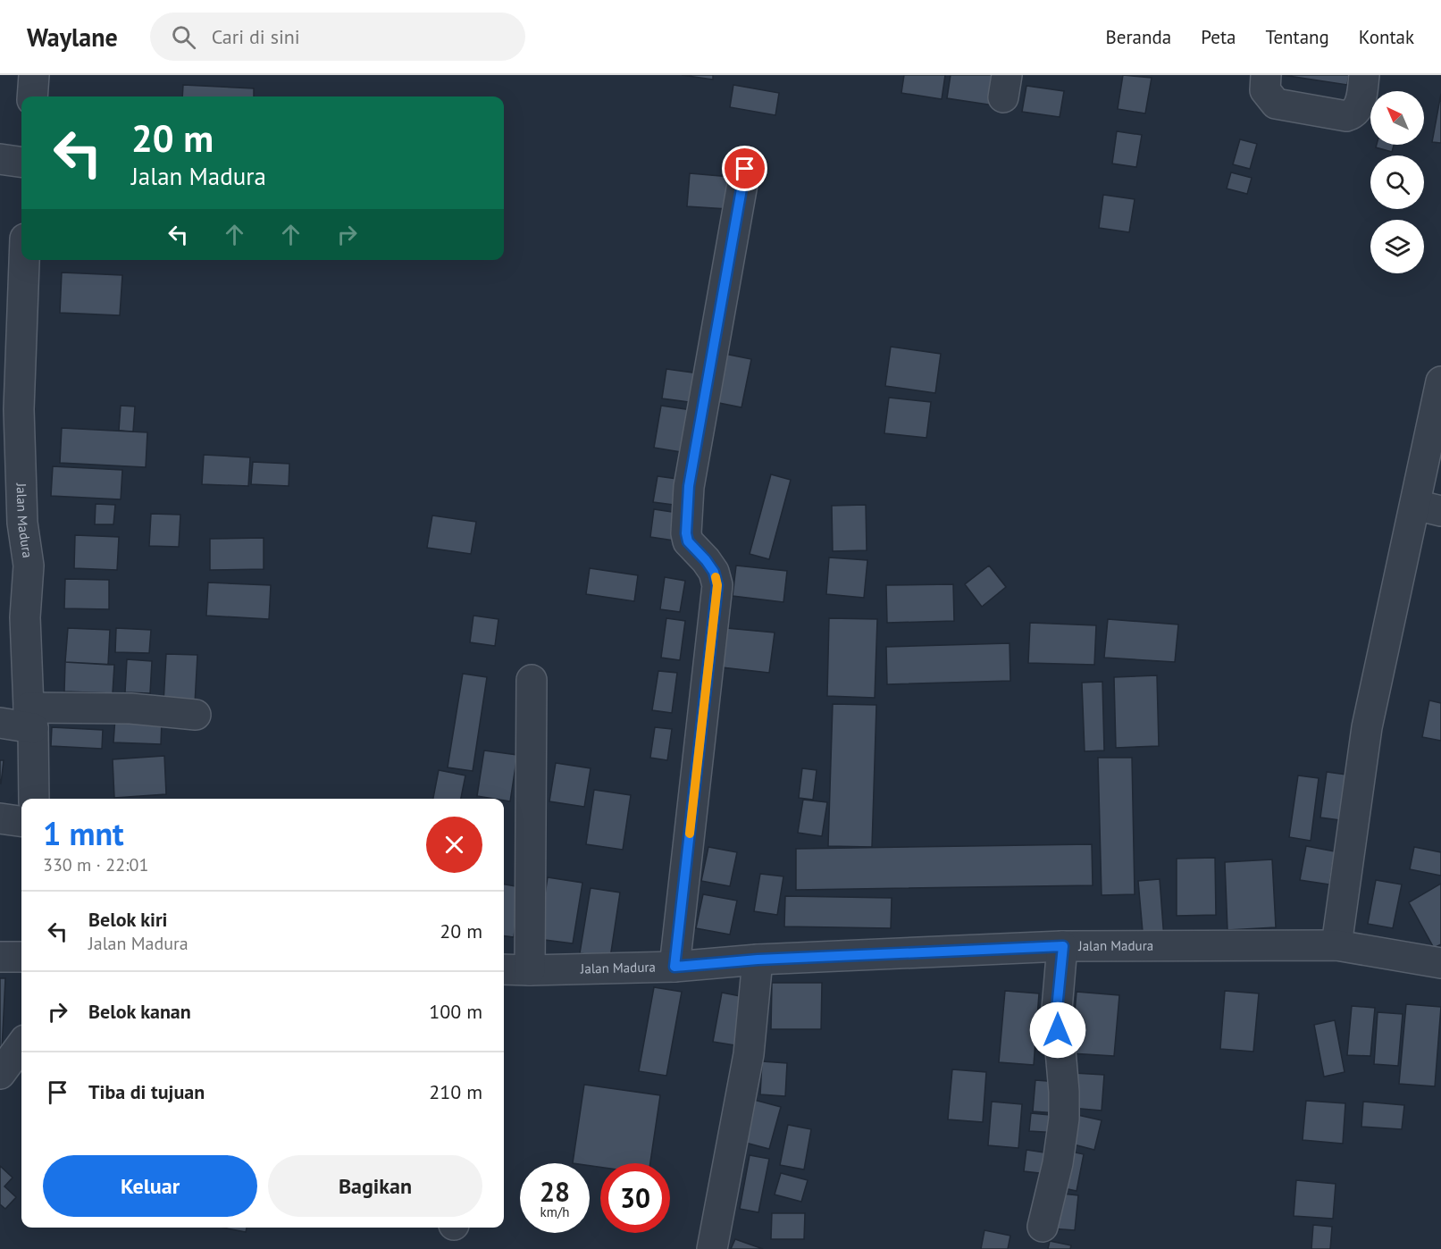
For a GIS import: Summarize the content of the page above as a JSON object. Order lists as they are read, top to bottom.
{
  "streets": {
    "street": ["Jalan Madura"]
  },
  "north": "top left",
  "page": {
    "header": "Waylane",
    "search": "Cari di sini",
    "nav": [
      "Beranda",
      "Peta",
      "Tentang",
      "Kontak"
    ],
    "turn": ["20 m", "Jalan Madura"],
    "heading": ["1 mnt", "330 m · 22:01"],
    "list": [
      {
        "name": "Belok kiri",
        "note": "Jalan Madura",
        "value": "20 m"
      },
      {
        "name": "Belok kanan",
        "value": "100 m"
      },
      {
        "name": "Tiba di tujuan",
        "value": "210 m"
      }
    ],
    "buttons": ["Keluar", "Bagikan"],
    "speed": "28 km/h",
    "limit": "30"
  }
}
